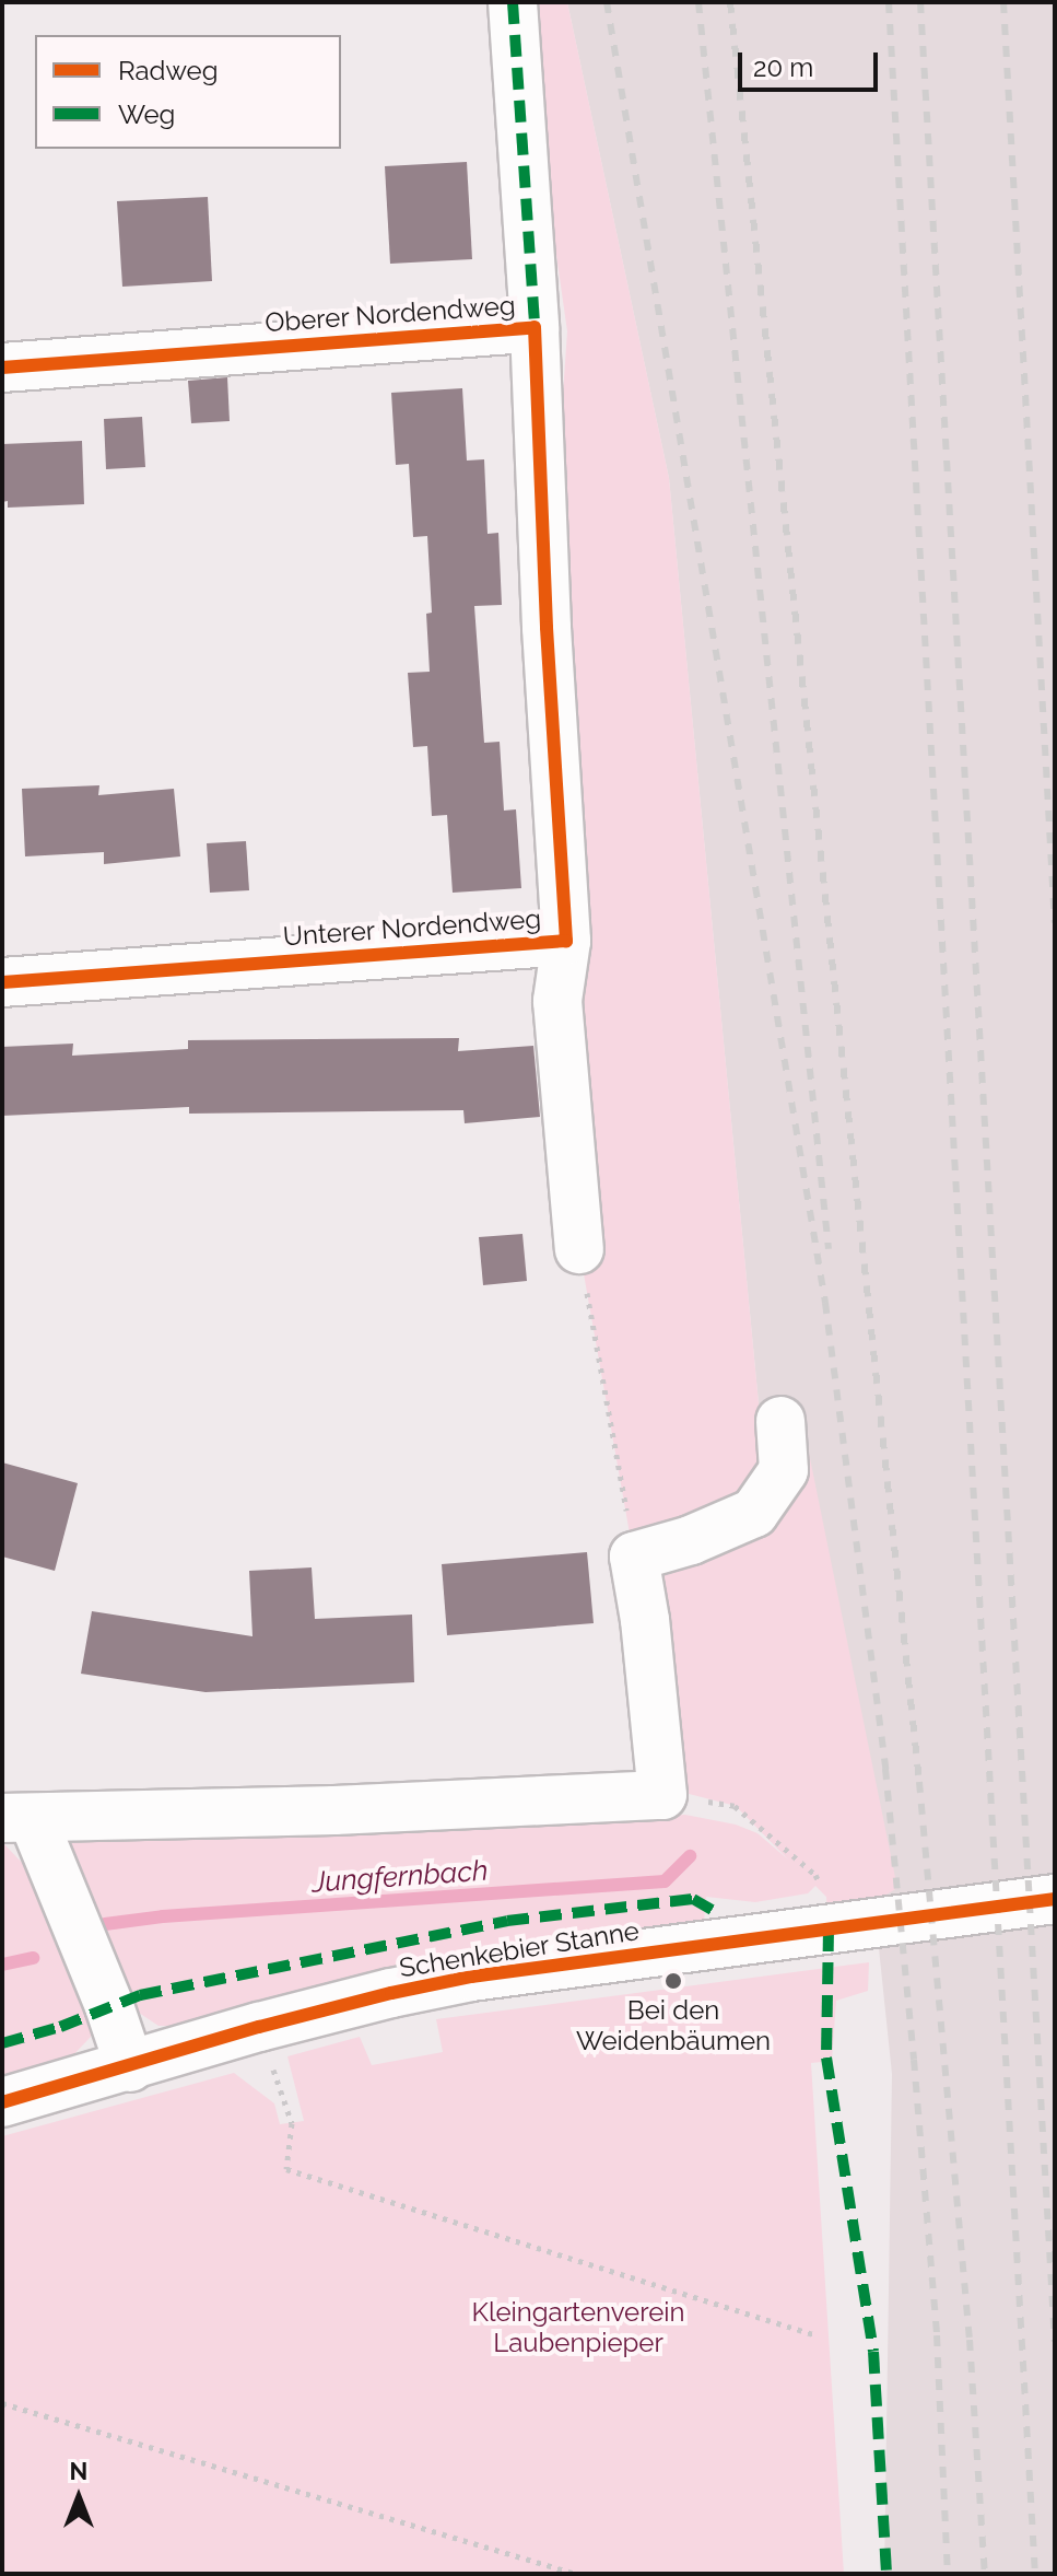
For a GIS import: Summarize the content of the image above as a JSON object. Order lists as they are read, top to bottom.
{
  "streets": {
    "street": ["Oberer Nordendweg", "Unterer Nordendweg", "Schenkebier Stanne"]
  },
  "crossings": [
    ["Oberer Nordendweg", "Unterer Nordendweg"]
  ],
  "water": ["Jungfernbach"],
  "parks": ["Kleingartenverein Laubenpieper"],
  "places": ["Bei den Weidenbäumen"],
  "legend": ["Radweg", "Weg"],
  "scale_bar": "20 m",
  "north": "top"
}
